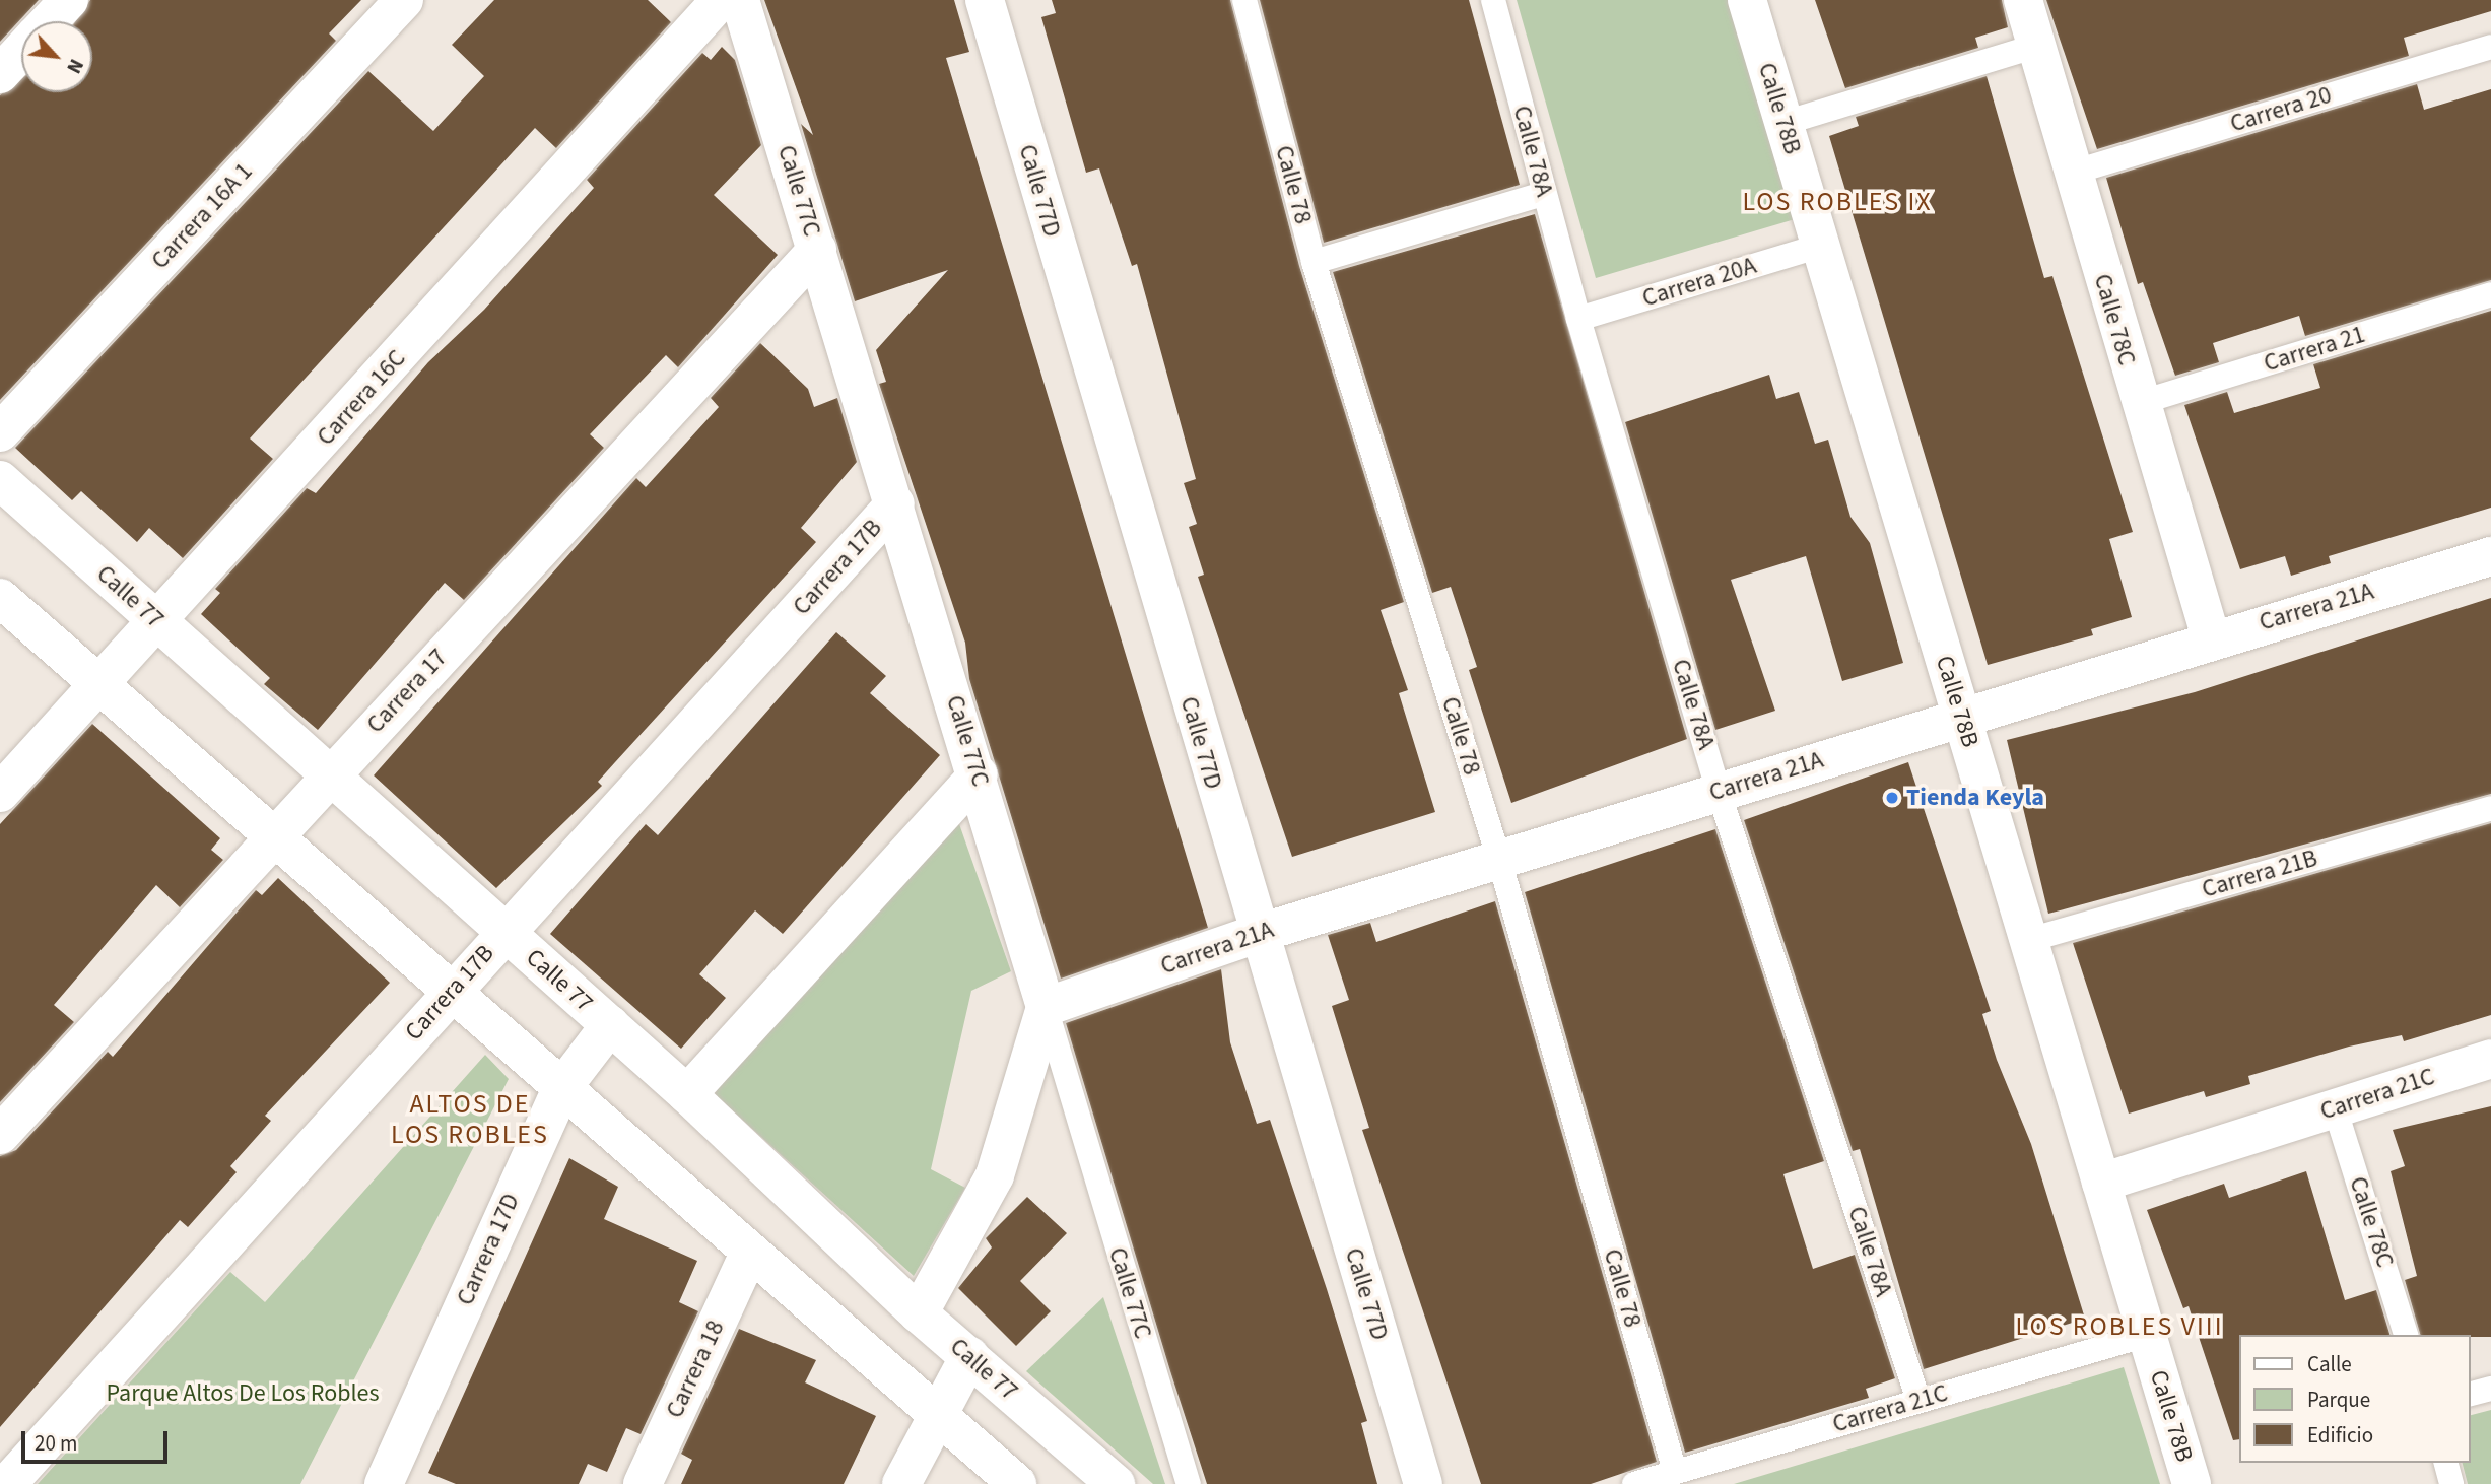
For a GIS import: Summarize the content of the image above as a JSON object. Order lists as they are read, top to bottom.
{
  "streets": {
    "street": [
      "Calle 78B",
      "Calle 77C",
      "Calle 77D",
      "Carrera 16A 1",
      "Calle 78C",
      "Carrera 16C",
      "Carrera 17B",
      "Calle 77",
      "Carrera 21A",
      "Carrera 17",
      "Carrera 21C",
      "Carrera 17D",
      "Carrera 18"
    ],
    "lane": [
      "Carrera 20",
      "Calle 78A",
      "Calle 78",
      "Carrera 20A",
      "Carrera 21",
      "Carrera 21B"
    ]
  },
  "crossings": [
    ["Calle 78B", "Carrera 20A"],
    ["Calle 78B", "Carrera 21A"],
    ["Calle 78B", "Carrera 21B"],
    ["Calle 78B", "Carrera 21C"],
    ["Carrera 20", "Calle 78C"],
    ["Calle 78A", "Carrera 20A"],
    ["Calle 78A", "Carrera 21A"],
    ["Calle 78A", "Carrera 21C"],
    ["Calle 78", "Carrera 21A"],
    ["Calle 78", "Carrera 21C"],
    ["Calle 77C", "Carrera 17B"],
    ["Calle 77C", "Carrera 21A"],
    ["Calle 77C", "Carrera 17"],
    ["Calle 77D", "Carrera 21A"],
    ["Calle 78C", "Carrera 21"],
    ["Calle 78C", "Carrera 21A"],
    ["Calle 78C", "Carrera 21C"],
    ["Carrera 16C", "Calle 77"],
    ["Carrera 17B", "Calle 77"],
    ["Calle 77", "Carrera 17"],
    ["Calle 77", "Carrera 17D"]
  ],
  "districts": ["LOS ROBLES IX", "ALTOS DE LOS ROBLES", "LOS ROBLES VIII"],
  "parks": ["Parque Altos De Los Robles"],
  "places": ["Tienda Keyla"],
  "legend": ["Calle", "Parque", "Edificio"],
  "scale_bar": "20 m",
  "north": "bottom right"
}
